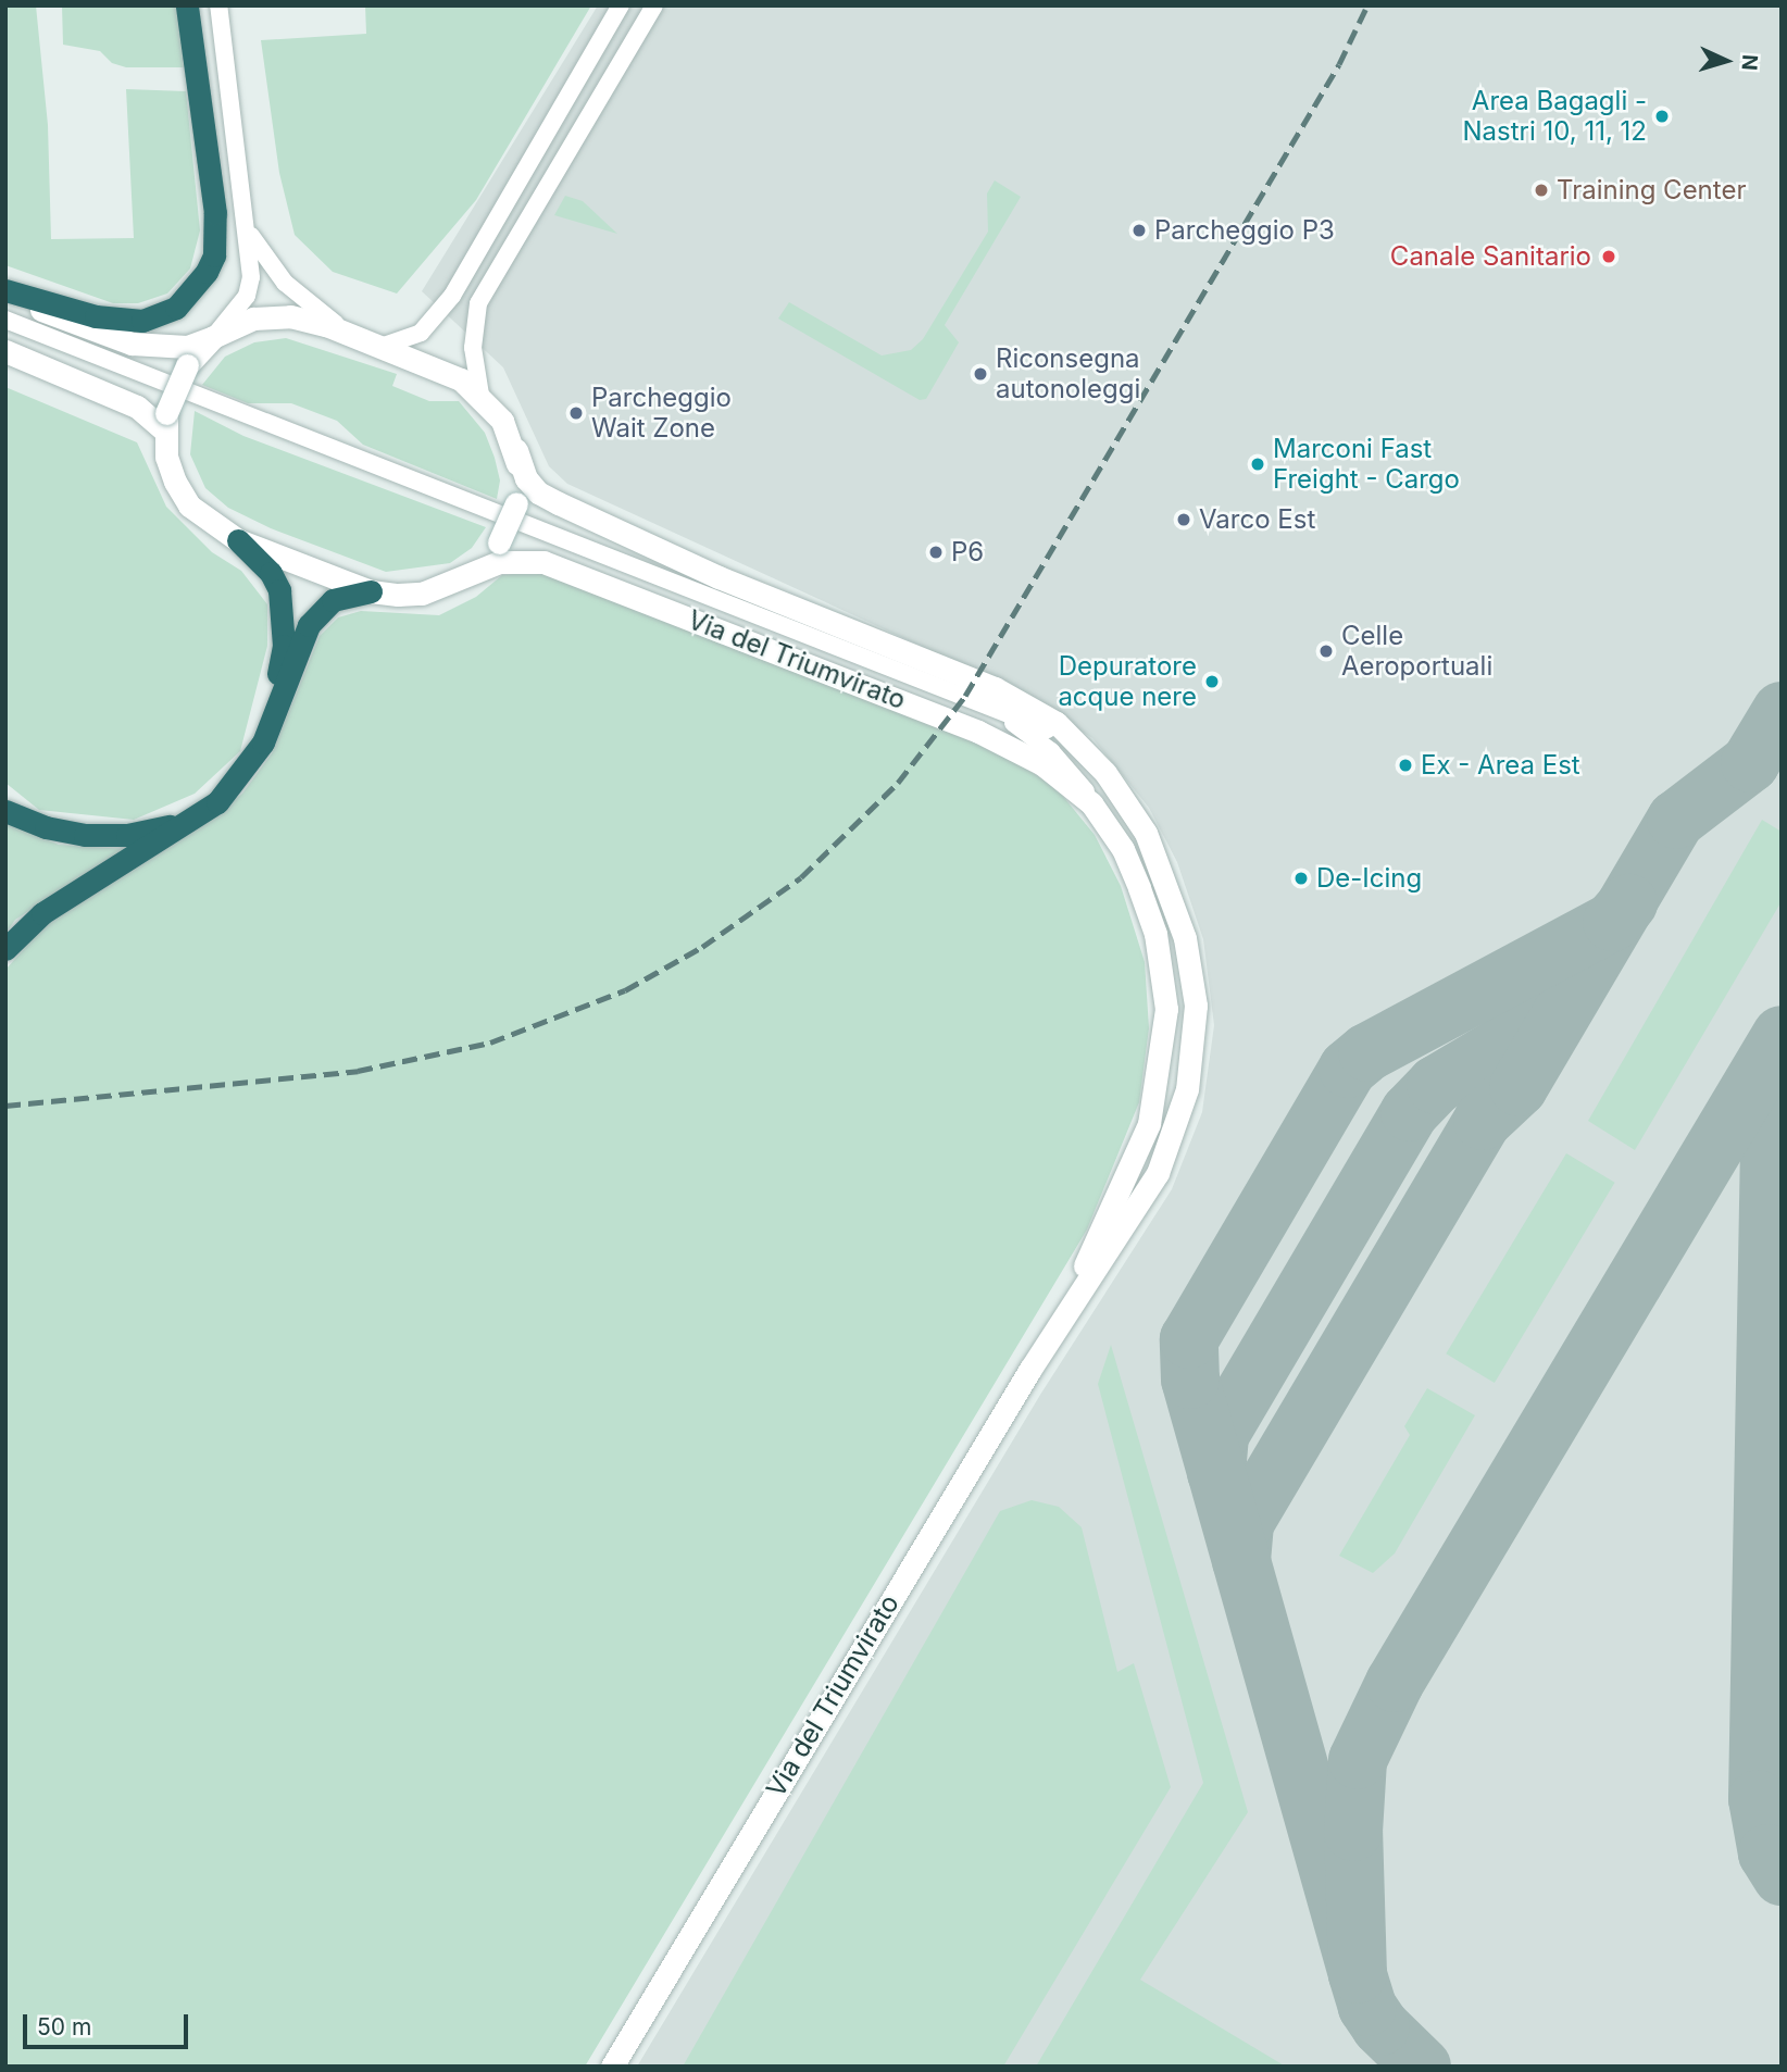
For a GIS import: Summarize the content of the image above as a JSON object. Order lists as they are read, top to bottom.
{
  "streets": {
    "street": ["Via del Triumvirato"]
  },
  "places": [
    "Area Bagagli - Nastri 10, 11, 12",
    "Training Center",
    "Parcheggio P3",
    "Canale Sanitario",
    "Riconsegna autonoleggi",
    "Parcheggio Wait Zone",
    "Marconi Fast Freight - Cargo",
    "Varco Est",
    "P6",
    "Celle Aeroportuali",
    "Depuratore acque nere",
    "Ex - Area Est",
    "De-Icing"
  ],
  "scale_bar": "50 m",
  "north": "right"
}
